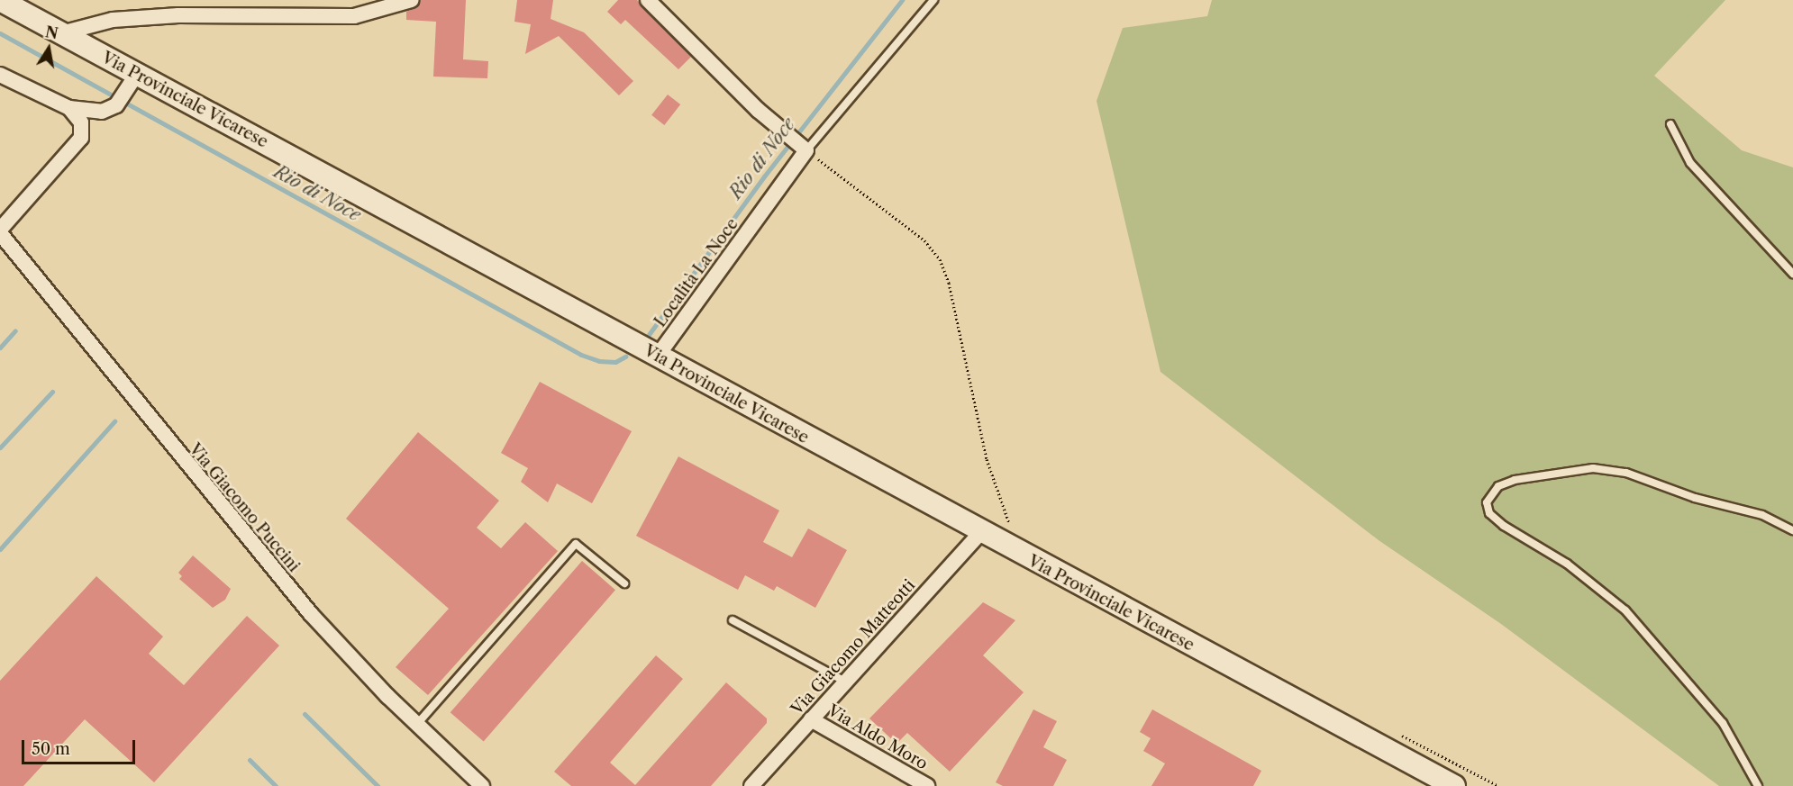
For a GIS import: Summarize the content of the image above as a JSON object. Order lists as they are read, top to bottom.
{
  "streets": {
    "main road": ["Via Provinciale Vicarese"],
    "street": [
      "Località La Noce",
      "Via Giacomo Puccini",
      "Via Giacomo Matteotti",
      "Via Aldo Moro"
    ]
  },
  "crossings": [
    ["Via Provinciale Vicarese", "Località La Noce"],
    ["Via Provinciale Vicarese", "Via Giacomo Matteotti"],
    ["Via Giacomo Matteotti", "Via Aldo Moro"]
  ],
  "water": ["Rio di Noce"],
  "scale_bar": "50 m",
  "north": "top"
}
